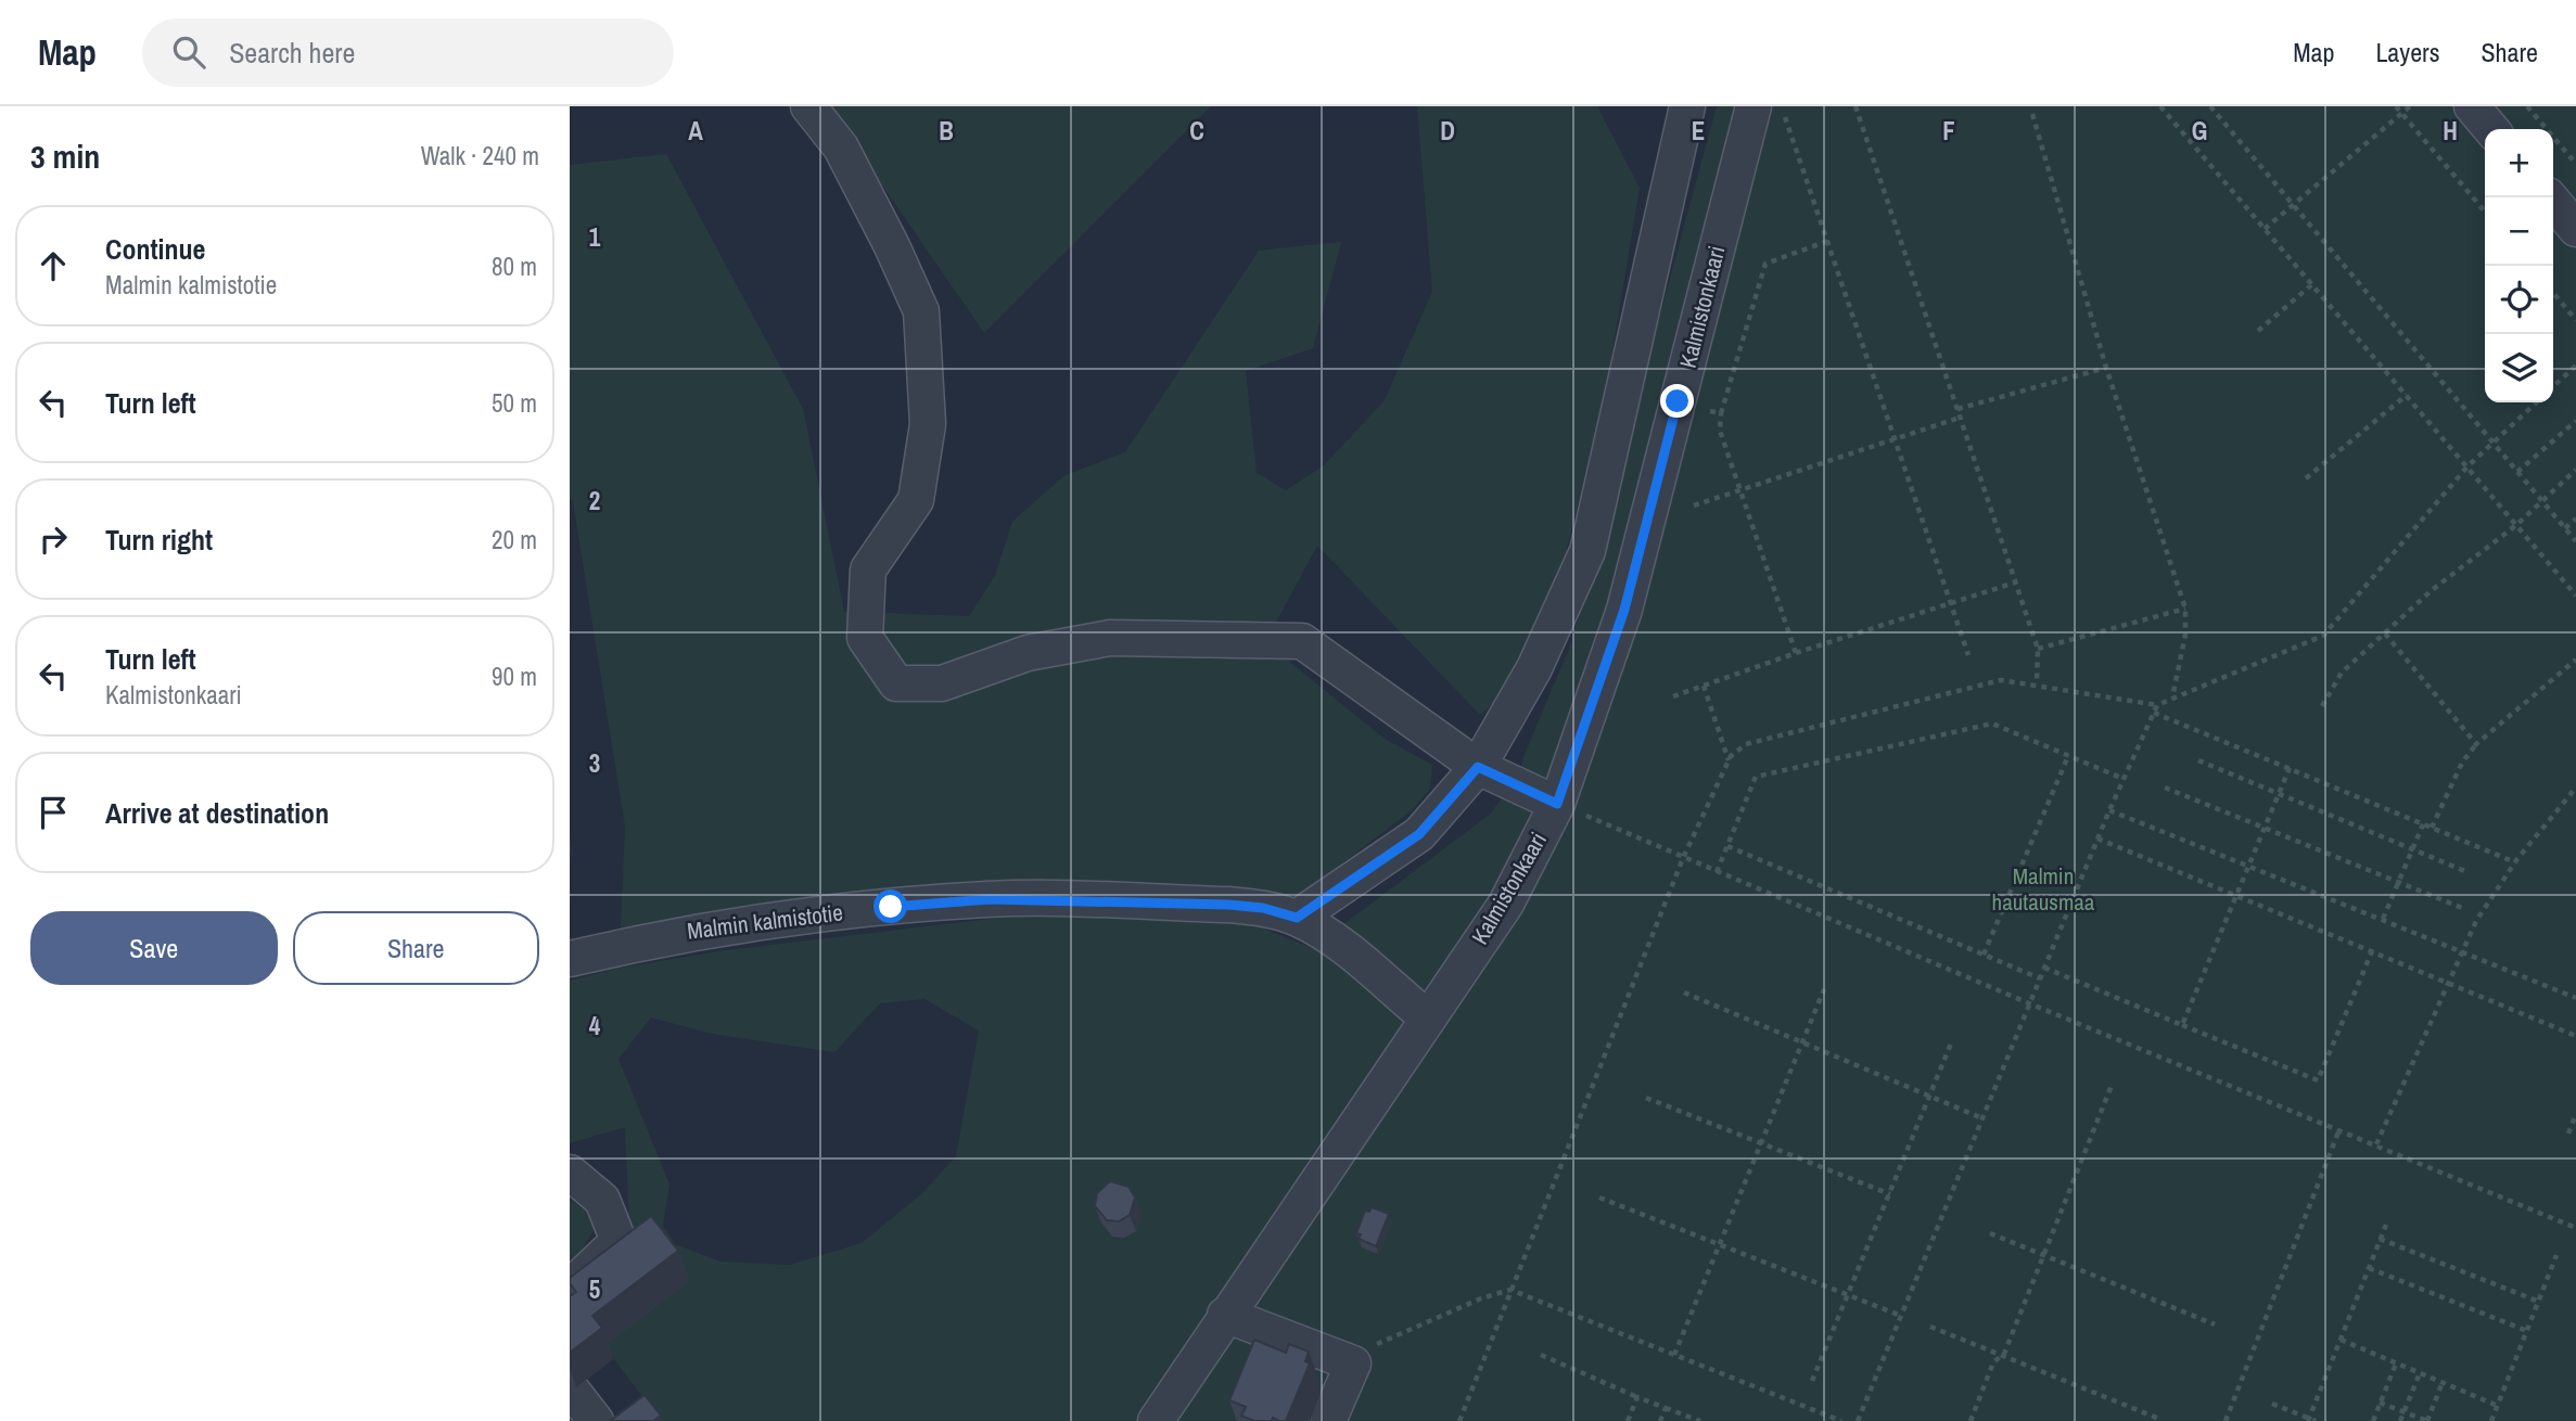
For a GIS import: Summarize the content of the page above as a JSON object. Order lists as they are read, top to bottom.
{
  "streets": {
    "street": ["Kalmistonkaari", "Malmin kalmistotie"]
  },
  "crossings": [
    ["Kalmistonkaari", "Malmin kalmistotie"]
  ],
  "parks": ["Malmin hautausmaa"],
  "page": {
    "header": "Map",
    "search": "Search here",
    "nav": ["Map", "Layers", "Share"],
    "heading": ["3 min", "Walk · 240 m"],
    "map_buttons": ["+", "−"],
    "list": [
      ["Continue", "Malmin kalmistotie", "80 m"],
      ["Turn left", "50 m"],
      ["Turn right", "20 m"],
      ["Turn left", "Kalmistonkaari", "90 m"],
      "Arrive at destination"
    ],
    "buttons": ["Save", "Share"]
  },
  "grid": {
    "columns": [
      "A",
      "B",
      "C",
      "D",
      "E",
      "F",
      "G",
      "H"
    ],
    "rows": [
      "1",
      "2",
      "3",
      "4",
      "5"
    ]
  }
}
